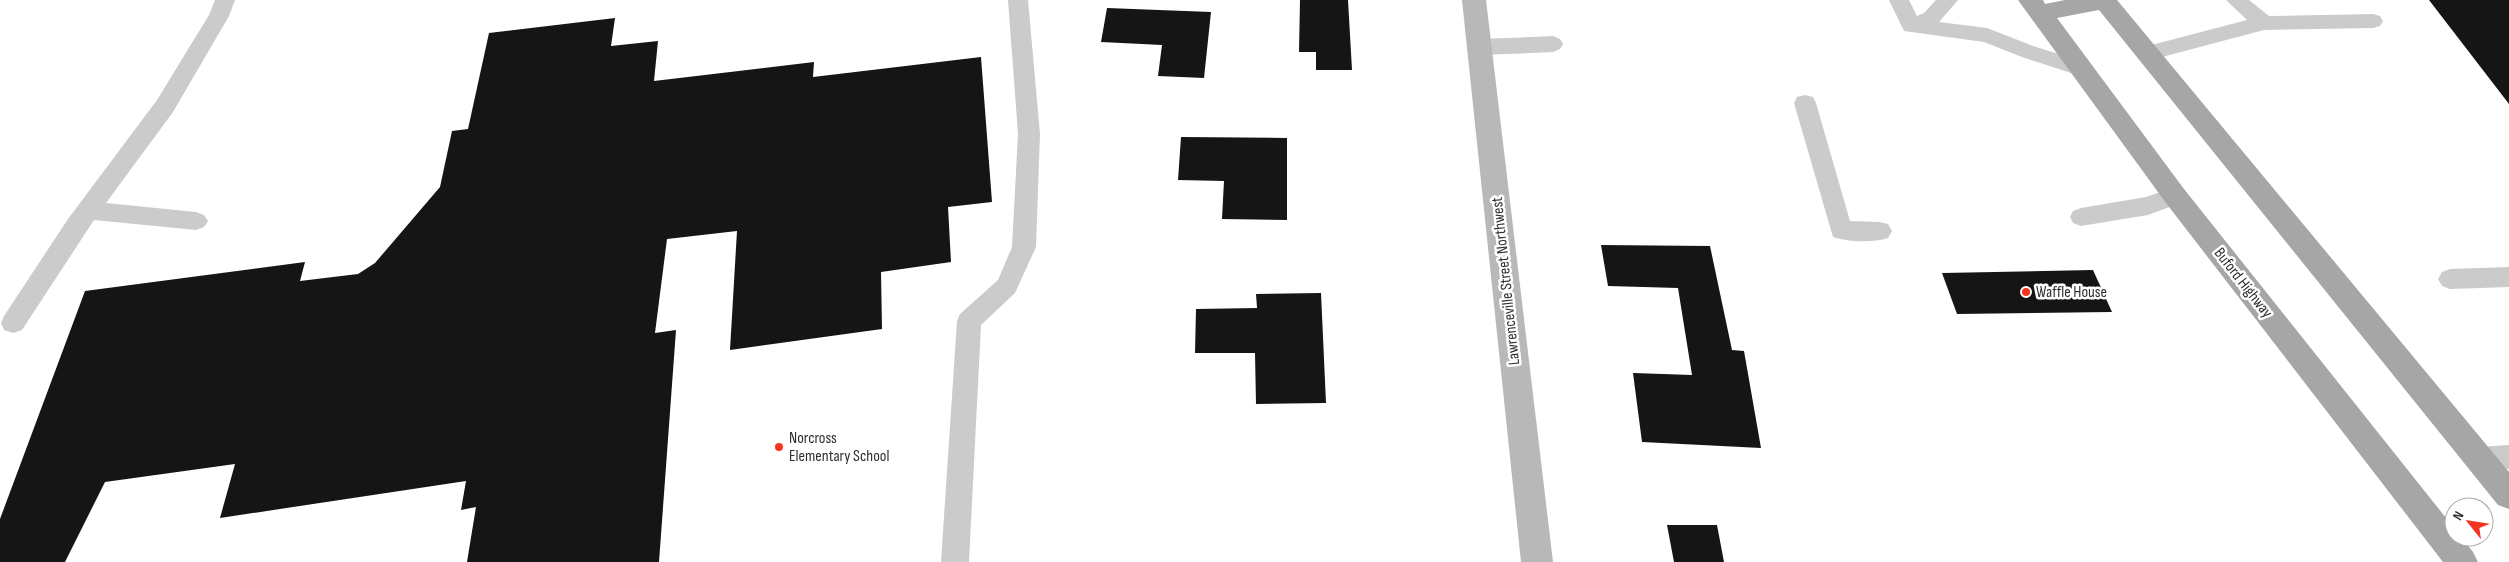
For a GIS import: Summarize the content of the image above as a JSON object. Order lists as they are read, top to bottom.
{
  "streets": {
    "main road": ["Buford Highway"],
    "street": ["Lawrenceville Street Northwest"]
  },
  "places": ["Waffle House", "Norcross Elementary School"],
  "north": "top left"
}
